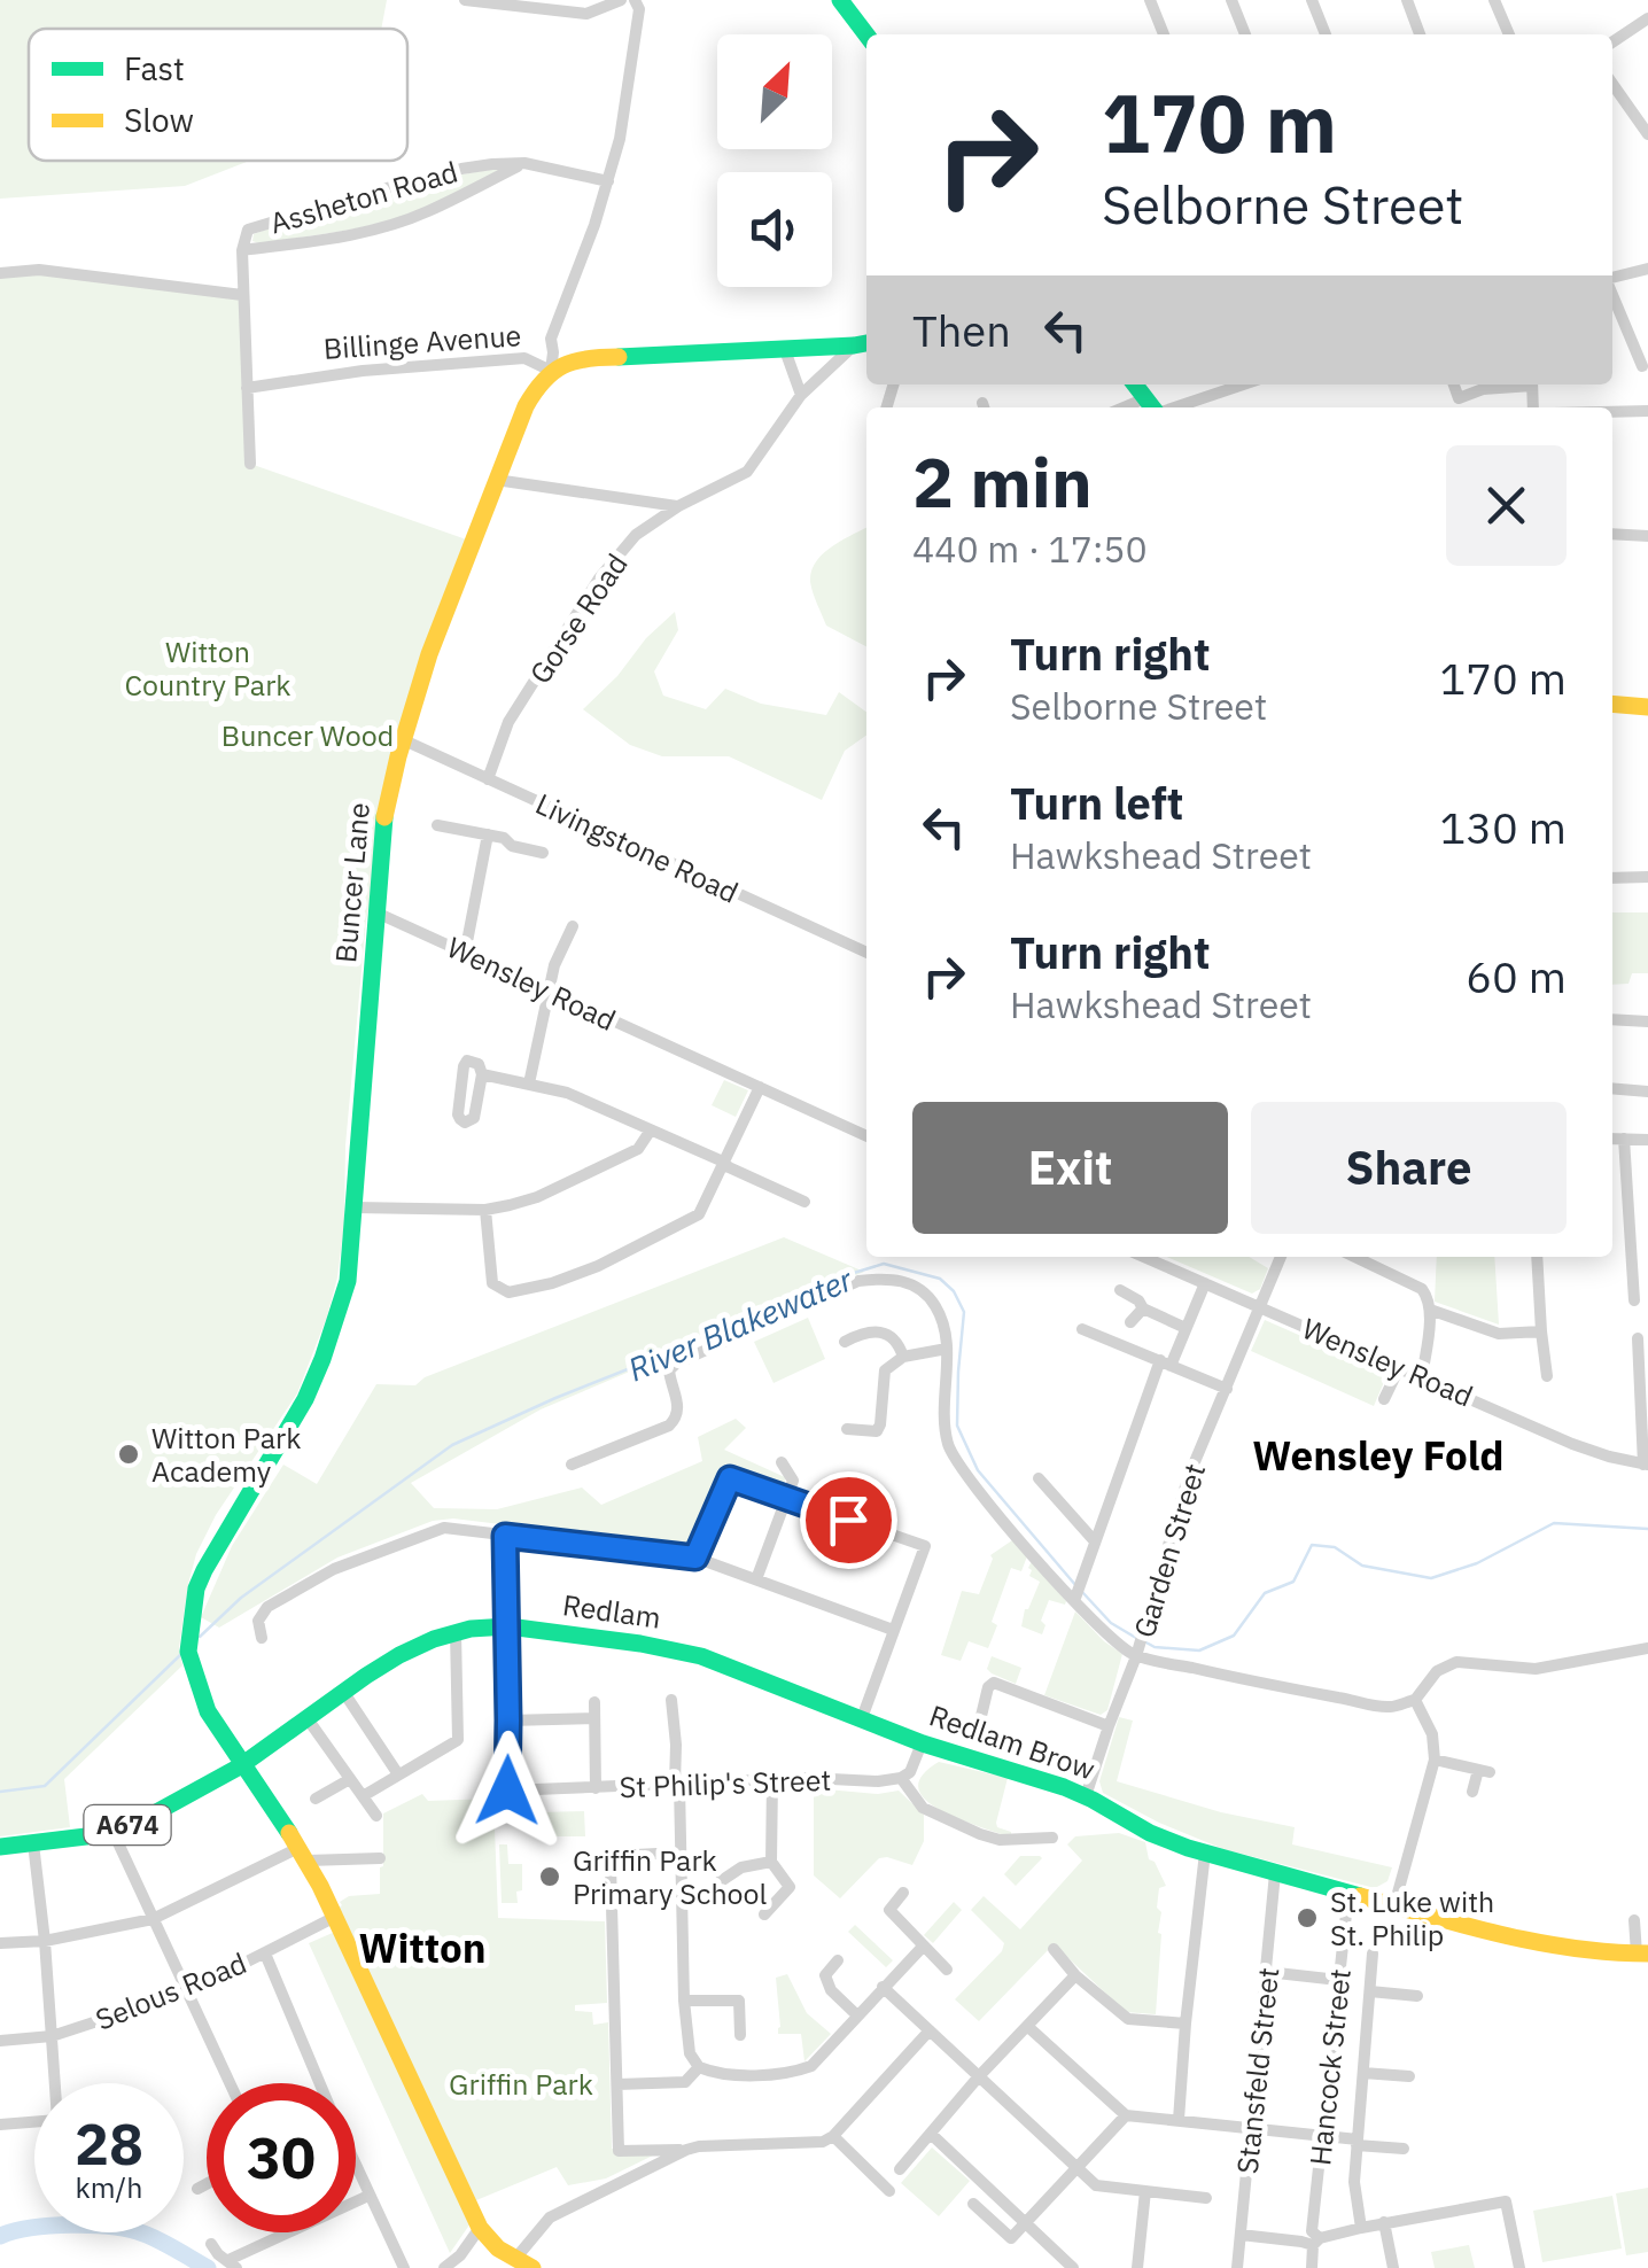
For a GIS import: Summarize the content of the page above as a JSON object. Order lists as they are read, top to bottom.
{
  "streets": {
    "main road": [
      "Billinge Avenue",
      "Buncer Lane",
      "Redlam",
      "Redlam Brow",
      "A674"
    ],
    "street": [
      "Assheton Road",
      "Gorse Road",
      "Livingstone Road",
      "Wensley Road",
      "Garden Street",
      "St Philip's Street",
      "Selous Road",
      "Hancock Street",
      "Stansfeld Street"
    ]
  },
  "crossings": [
    ["Assheton Road", "Buncer Lane"],
    ["Billinge Avenue", "Gorse Road"],
    ["Billinge Avenue", "Buncer Lane"],
    ["Gorse Road", "Livingstone Road"],
    ["Livingstone Road", "Buncer Lane"],
    ["Buncer Lane", "Wensley Road"],
    ["Buncer Lane", "Redlam"],
    ["Buncer Lane", "A674"],
    ["Buncer Lane", "Selous Road"],
    ["Wensley Road", "Garden Street"],
    ["Garden Street", "Redlam Brow"],
    ["Redlam", "Redlam Brow"],
    ["Redlam", "A674"],
    ["Redlam Brow", "A674"],
    ["A674", "Hancock Street"],
    ["A674", "Stansfeld Street"]
  ],
  "districts": ["Wensley Fold", "Witton"],
  "water": ["River Blakewater"],
  "parks": ["Witton Country Park", "Buncer Wood", "Griffin Park"],
  "places": ["Witton Park Academy", "Griffin Park Primary School", "St. Luke with St. Philip"],
  "legend": ["Fast", "Slow"],
  "north": "top right",
  "page": {
    "turn": ["170 m", "Selborne Street"],
    "then": "Then",
    "heading": ["2 min", "440 m · 17:50"],
    "list": [
      {
        "name": "Turn right",
        "note": "Selborne Street",
        "value": "170 m"
      },
      {
        "name": "Turn left",
        "note": "Hawkshead Street",
        "value": "130 m"
      },
      {
        "name": "Turn right",
        "note": "Hawkshead Street",
        "value": "60 m"
      }
    ],
    "buttons": ["Exit", "Share"],
    "speed": "28 km/h",
    "limit": "30"
  }
}
